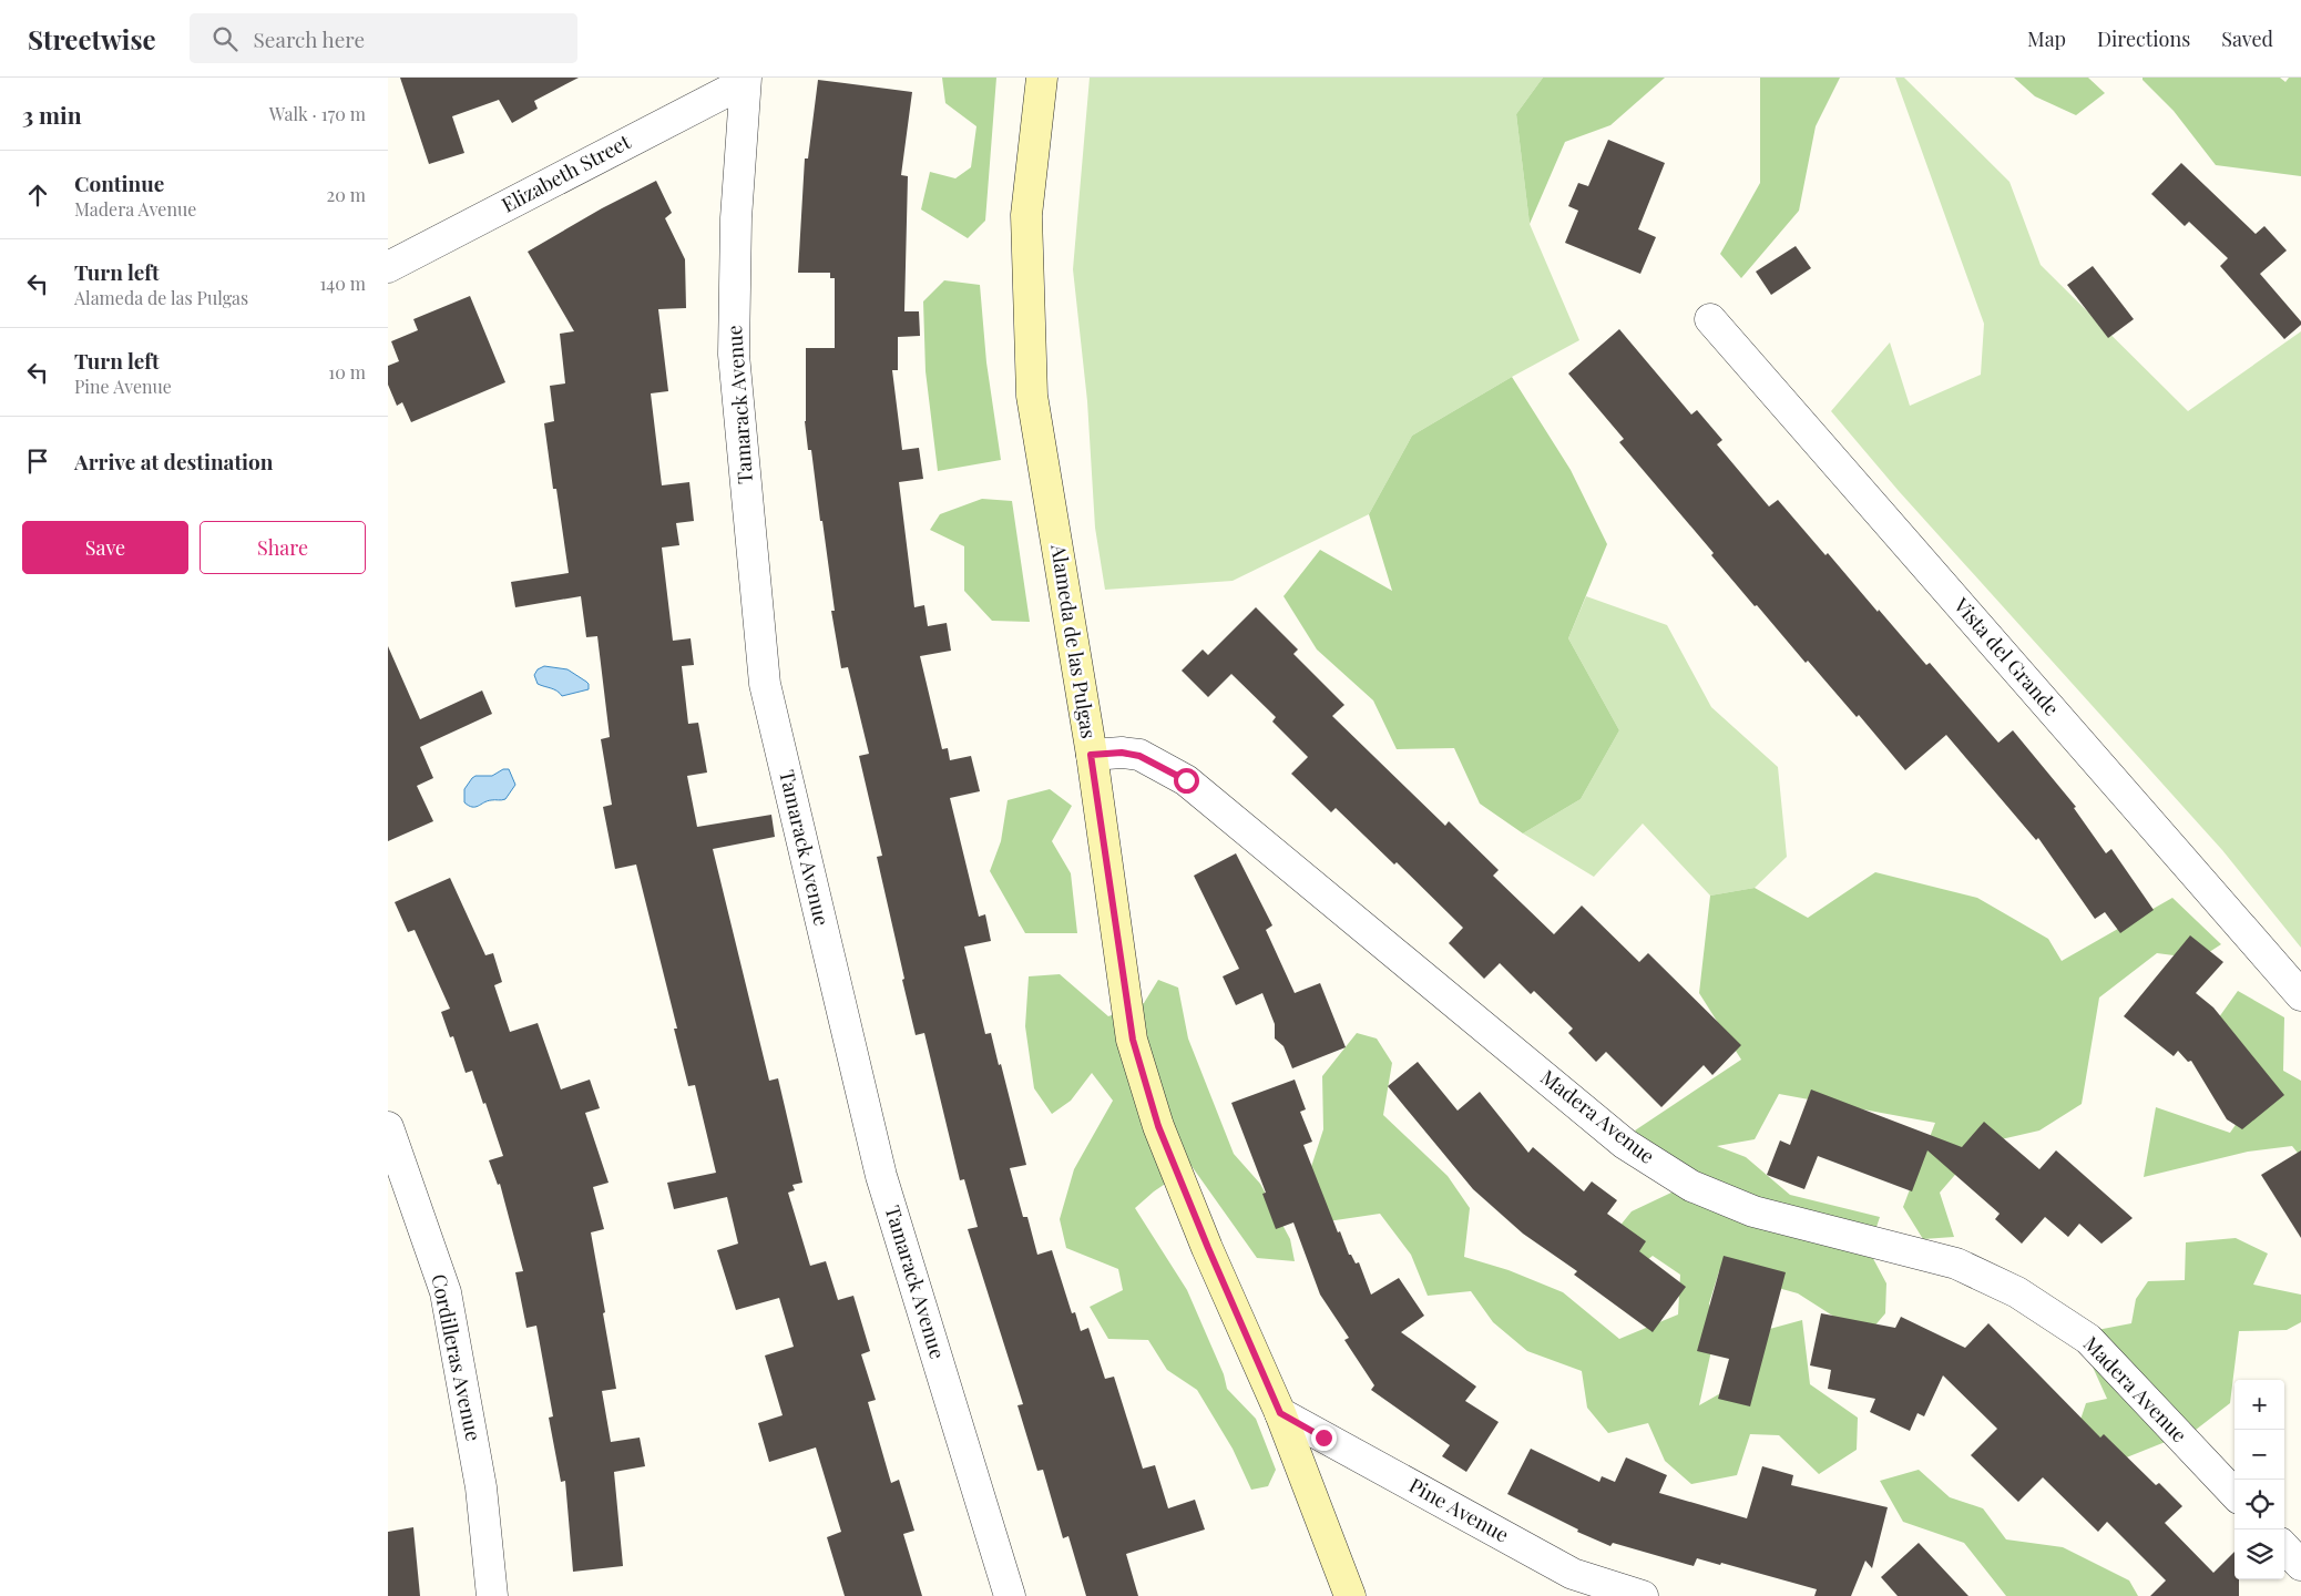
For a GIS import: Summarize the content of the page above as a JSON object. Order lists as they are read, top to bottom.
{
  "streets": {
    "main road": ["Alameda de las Pulgas"],
    "street": [
      "Elizabeth Street",
      "Tamarack Avenue",
      "Vista del Grande",
      "Madera Avenue",
      "Cordilleras Avenue",
      "Pine Avenue"
    ]
  },
  "crossings": [
    ["Elizabeth Street", "Tamarack Avenue"],
    ["Alameda de las Pulgas", "Madera Avenue"],
    ["Alameda de las Pulgas", "Pine Avenue"]
  ],
  "page": {
    "header": "Streetwise",
    "search": "Search here",
    "nav": ["Map", "Directions", "Saved"],
    "heading": ["3 min", "Walk · 170 m"],
    "list": [
      ["Continue", "Madera Avenue", "20 m"],
      ["Turn left", "Alameda de las Pulgas", "140 m"],
      ["Turn left", "Pine Avenue", "10 m"],
      "Arrive at destination"
    ],
    "buttons": ["Save", "Share"],
    "map_buttons": ["+", "−"]
  }
}
